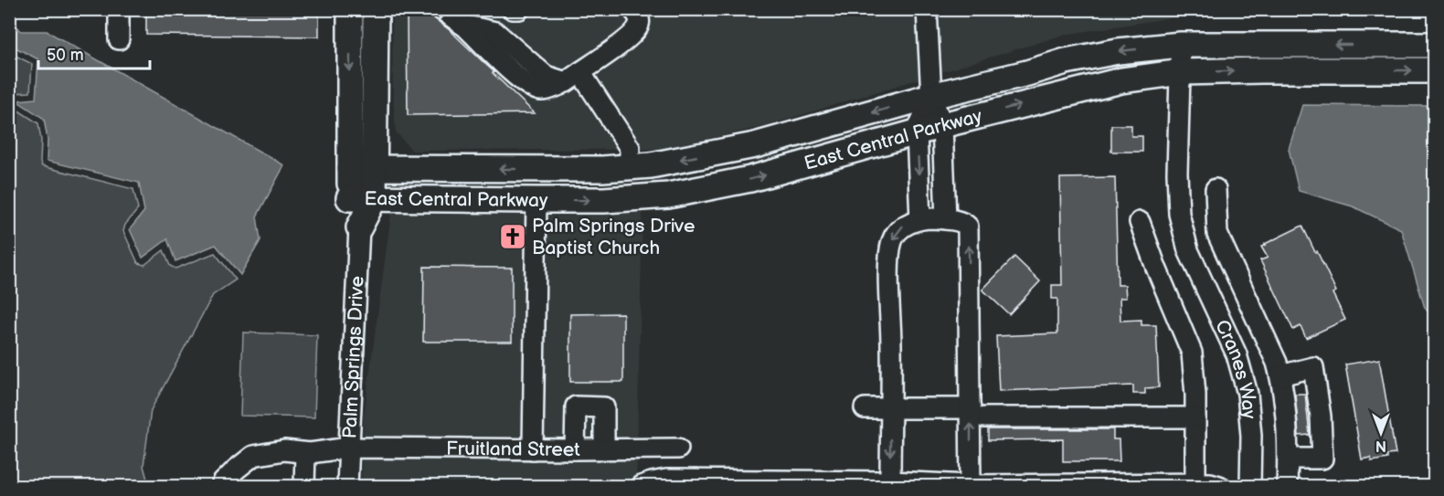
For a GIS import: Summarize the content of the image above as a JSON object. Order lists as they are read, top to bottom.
{
  "streets": {
    "main road": ["East Central Parkway", "Palm Springs Drive"],
    "street": ["Cranes Way", "Fruitland Street"]
  },
  "crossings": [
    ["East Central Parkway", "Palm Springs Drive"],
    ["East Central Parkway", "Cranes Way"],
    ["Palm Springs Drive", "Fruitland Street"]
  ],
  "places": {
    "church": ["Palm Springs Drive Baptist Church"]
  },
  "scale_bar": "50 m",
  "north": "bottom"
}
